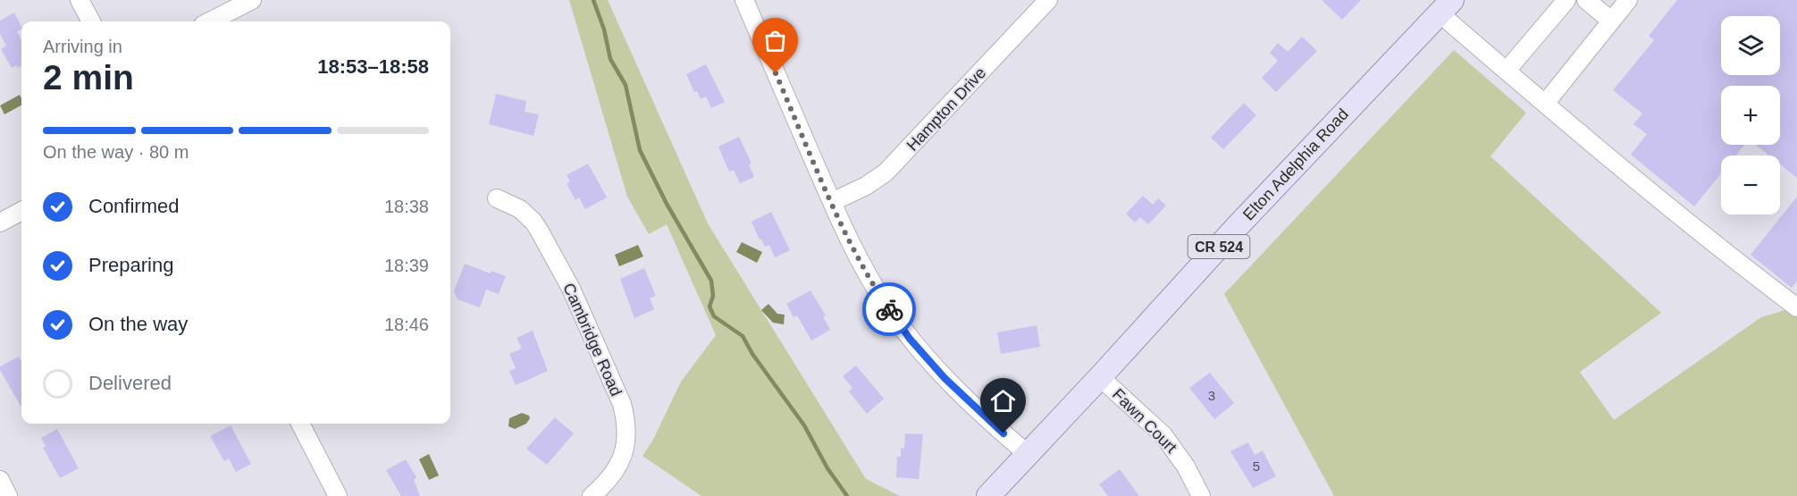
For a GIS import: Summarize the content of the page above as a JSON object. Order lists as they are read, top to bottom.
{
  "streets": {
    "main road": ["Elton Adelphia Road", "CR 524"],
    "street": ["Hampton Drive", "Cambridge Road", "Fawn Court"]
  },
  "crossings": [
    ["Elton Adelphia Road", "Fawn Court"]
  ],
  "house_numbers": ["3", "5"],
  "page": {
    "map_buttons": ["+", "−"],
    "heading": ["2 min", "Arriving in", "18:53–18:58"],
    "bar": "On the way · 80 m",
    "list": [
      ["Confirmed", "18:38"],
      ["Preparing", "18:39"],
      ["On the way", "18:46"],
      "Delivered"
    ]
  }
}
